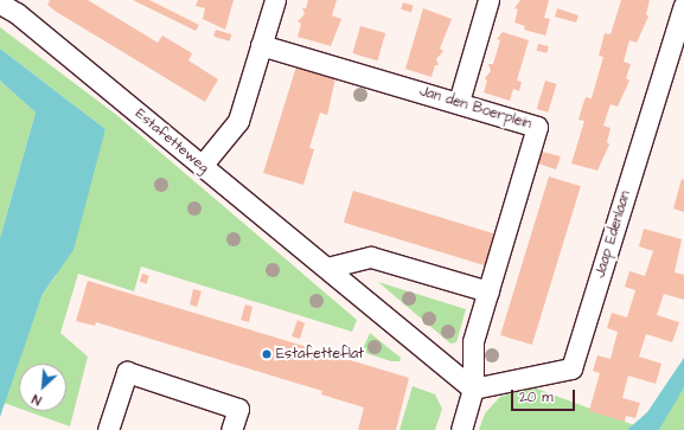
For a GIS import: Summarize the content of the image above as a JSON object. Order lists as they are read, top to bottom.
{
  "streets": {
    "street": ["Jan den Boerplein", "Estafetteweg", "Jaap Edenlaan"]
  },
  "crossings": [
    ["Jan den Boerplein", "Estafetteweg"],
    ["Jan den Boerplein", "Jaap Edenlaan"],
    ["Estafetteweg", "Jaap Edenlaan"]
  ],
  "places": ["Estafetteflat"],
  "scale_bar": "20 m",
  "north": "bottom left"
}
